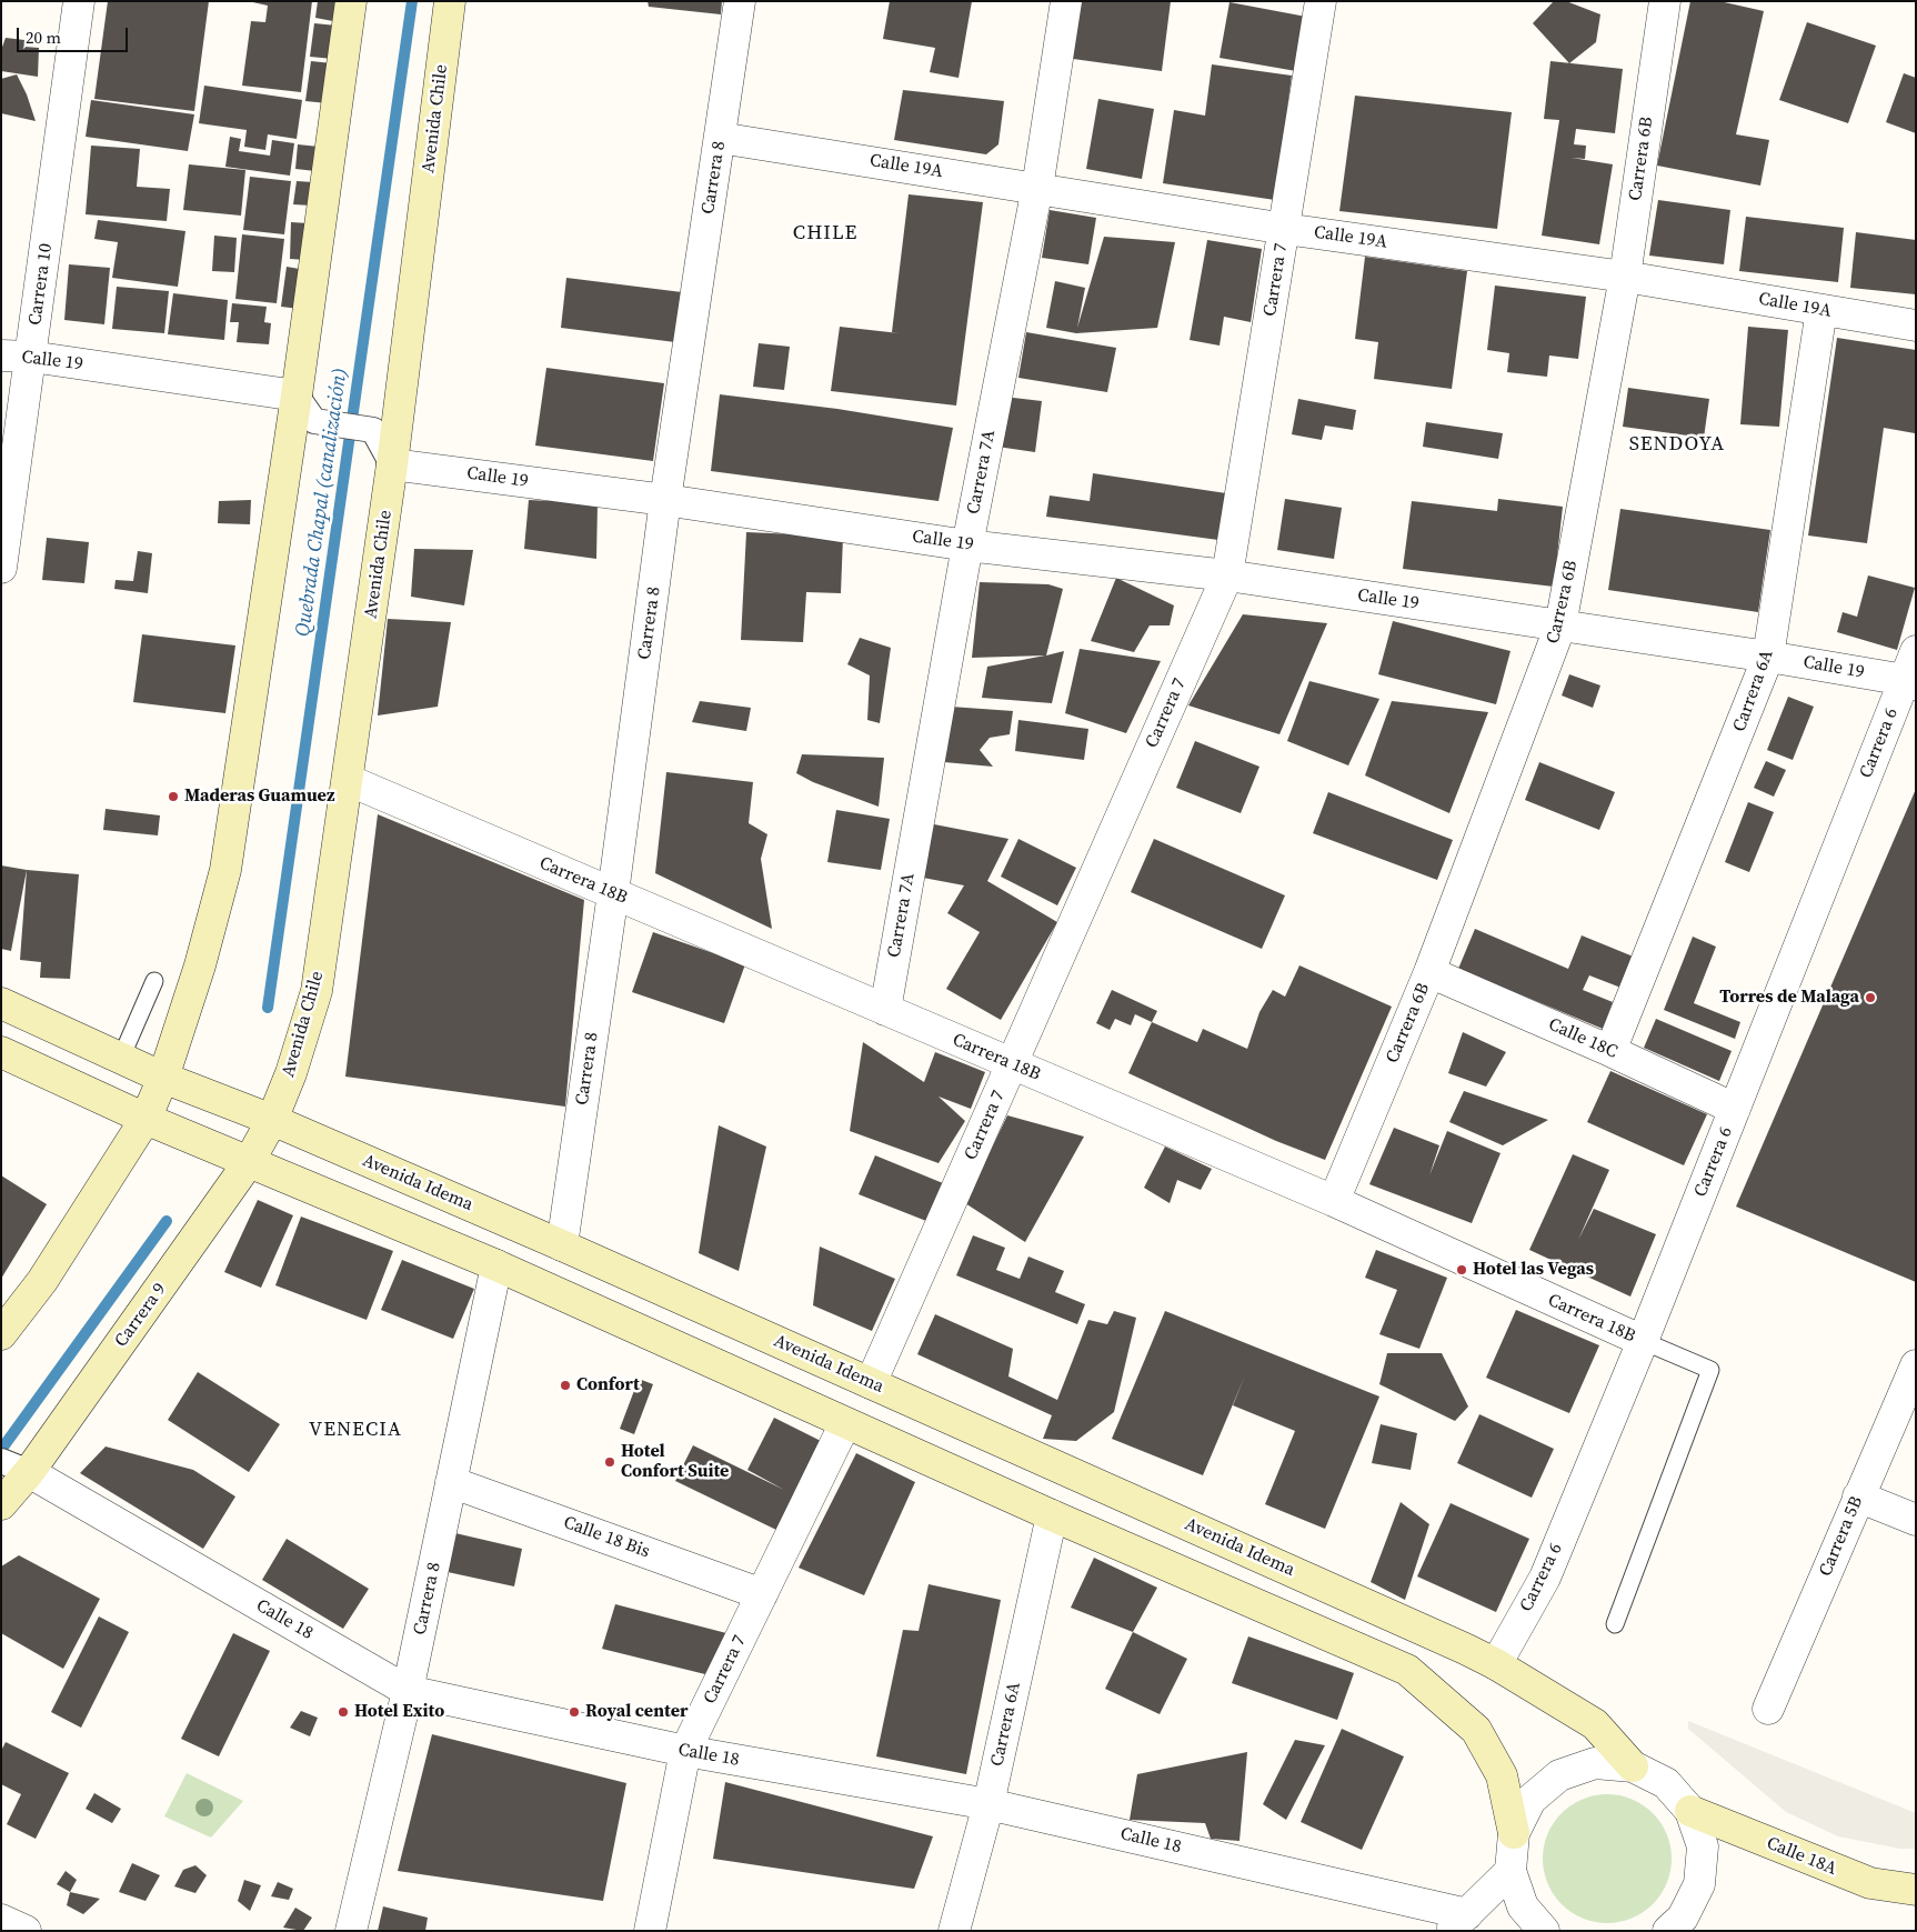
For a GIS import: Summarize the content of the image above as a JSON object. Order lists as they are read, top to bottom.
{
  "streets": {
    "main road": [
      "Avenida Chile",
      "Avenida Idema",
      "Carrera 9",
      "Calle 18A"
    ],
    "street": [
      "Carrera 6B",
      "Calle 19A",
      "Carrera 8",
      "Carrera 7",
      "Carrera 10",
      "Calle 19",
      "Carrera 7A",
      "Carrera 6A",
      "Carrera 6",
      "Carrera 18B",
      "Calle 18C",
      "Carrera 5B",
      "Calle 18 Bis",
      "Calle 18"
    ]
  },
  "crossings": [
    ["Avenida Chile", "Calle 19"],
    ["Avenida Chile", "Carrera 18B"],
    ["Avenida Chile", "Avenida Idema"],
    ["Avenida Chile", "Carrera 9"],
    ["Carrera 6B", "Calle 19A"],
    ["Carrera 6B", "Calle 19"],
    ["Carrera 6B", "Carrera 18B"],
    ["Carrera 6B", "Calle 18C"],
    ["Calle 19A", "Carrera 8"],
    ["Calle 19A", "Carrera 7"],
    ["Calle 19A", "Carrera 7A"],
    ["Calle 19A", "Carrera 6A"],
    ["Carrera 8", "Calle 19"],
    ["Carrera 8", "Carrera 18B"],
    ["Carrera 8", "Avenida Idema"],
    ["Carrera 8", "Calle 18 Bis"],
    ["Carrera 8", "Calle 18"],
    ["Carrera 7", "Calle 19"],
    ["Carrera 7", "Carrera 18B"],
    ["Carrera 7", "Avenida Idema"],
    ["Carrera 7", "Calle 18 Bis"],
    ["Carrera 7", "Calle 18"],
    ["Carrera 10", "Calle 19"],
    ["Calle 19", "Carrera 7A"],
    ["Calle 19", "Carrera 6A"],
    ["Calle 19", "Carrera 6"],
    ["Carrera 7A", "Carrera 18B"],
    ["Carrera 6A", "Calle 18C"],
    ["Carrera 6A", "Calle 18"],
    ["Carrera 6", "Carrera 18B"],
    ["Carrera 6", "Calle 18C"],
    ["Carrera 6", "Avenida Idema"],
    ["Avenida Idema", "Carrera 9"],
    ["Carrera 9", "Calle 18"]
  ],
  "districts": ["CHILE", "SENDOYA", "VENECIA"],
  "water": ["Quebrada Chapal (canalización)"],
  "places": [
    "Maderas Guamuez",
    "Torres de Malaga",
    "Hotel las Vegas",
    "Confort",
    "Hotel Confort Suite",
    "Hotel Exito",
    "Royal center"
  ],
  "scale_bar": "20 m"
}
